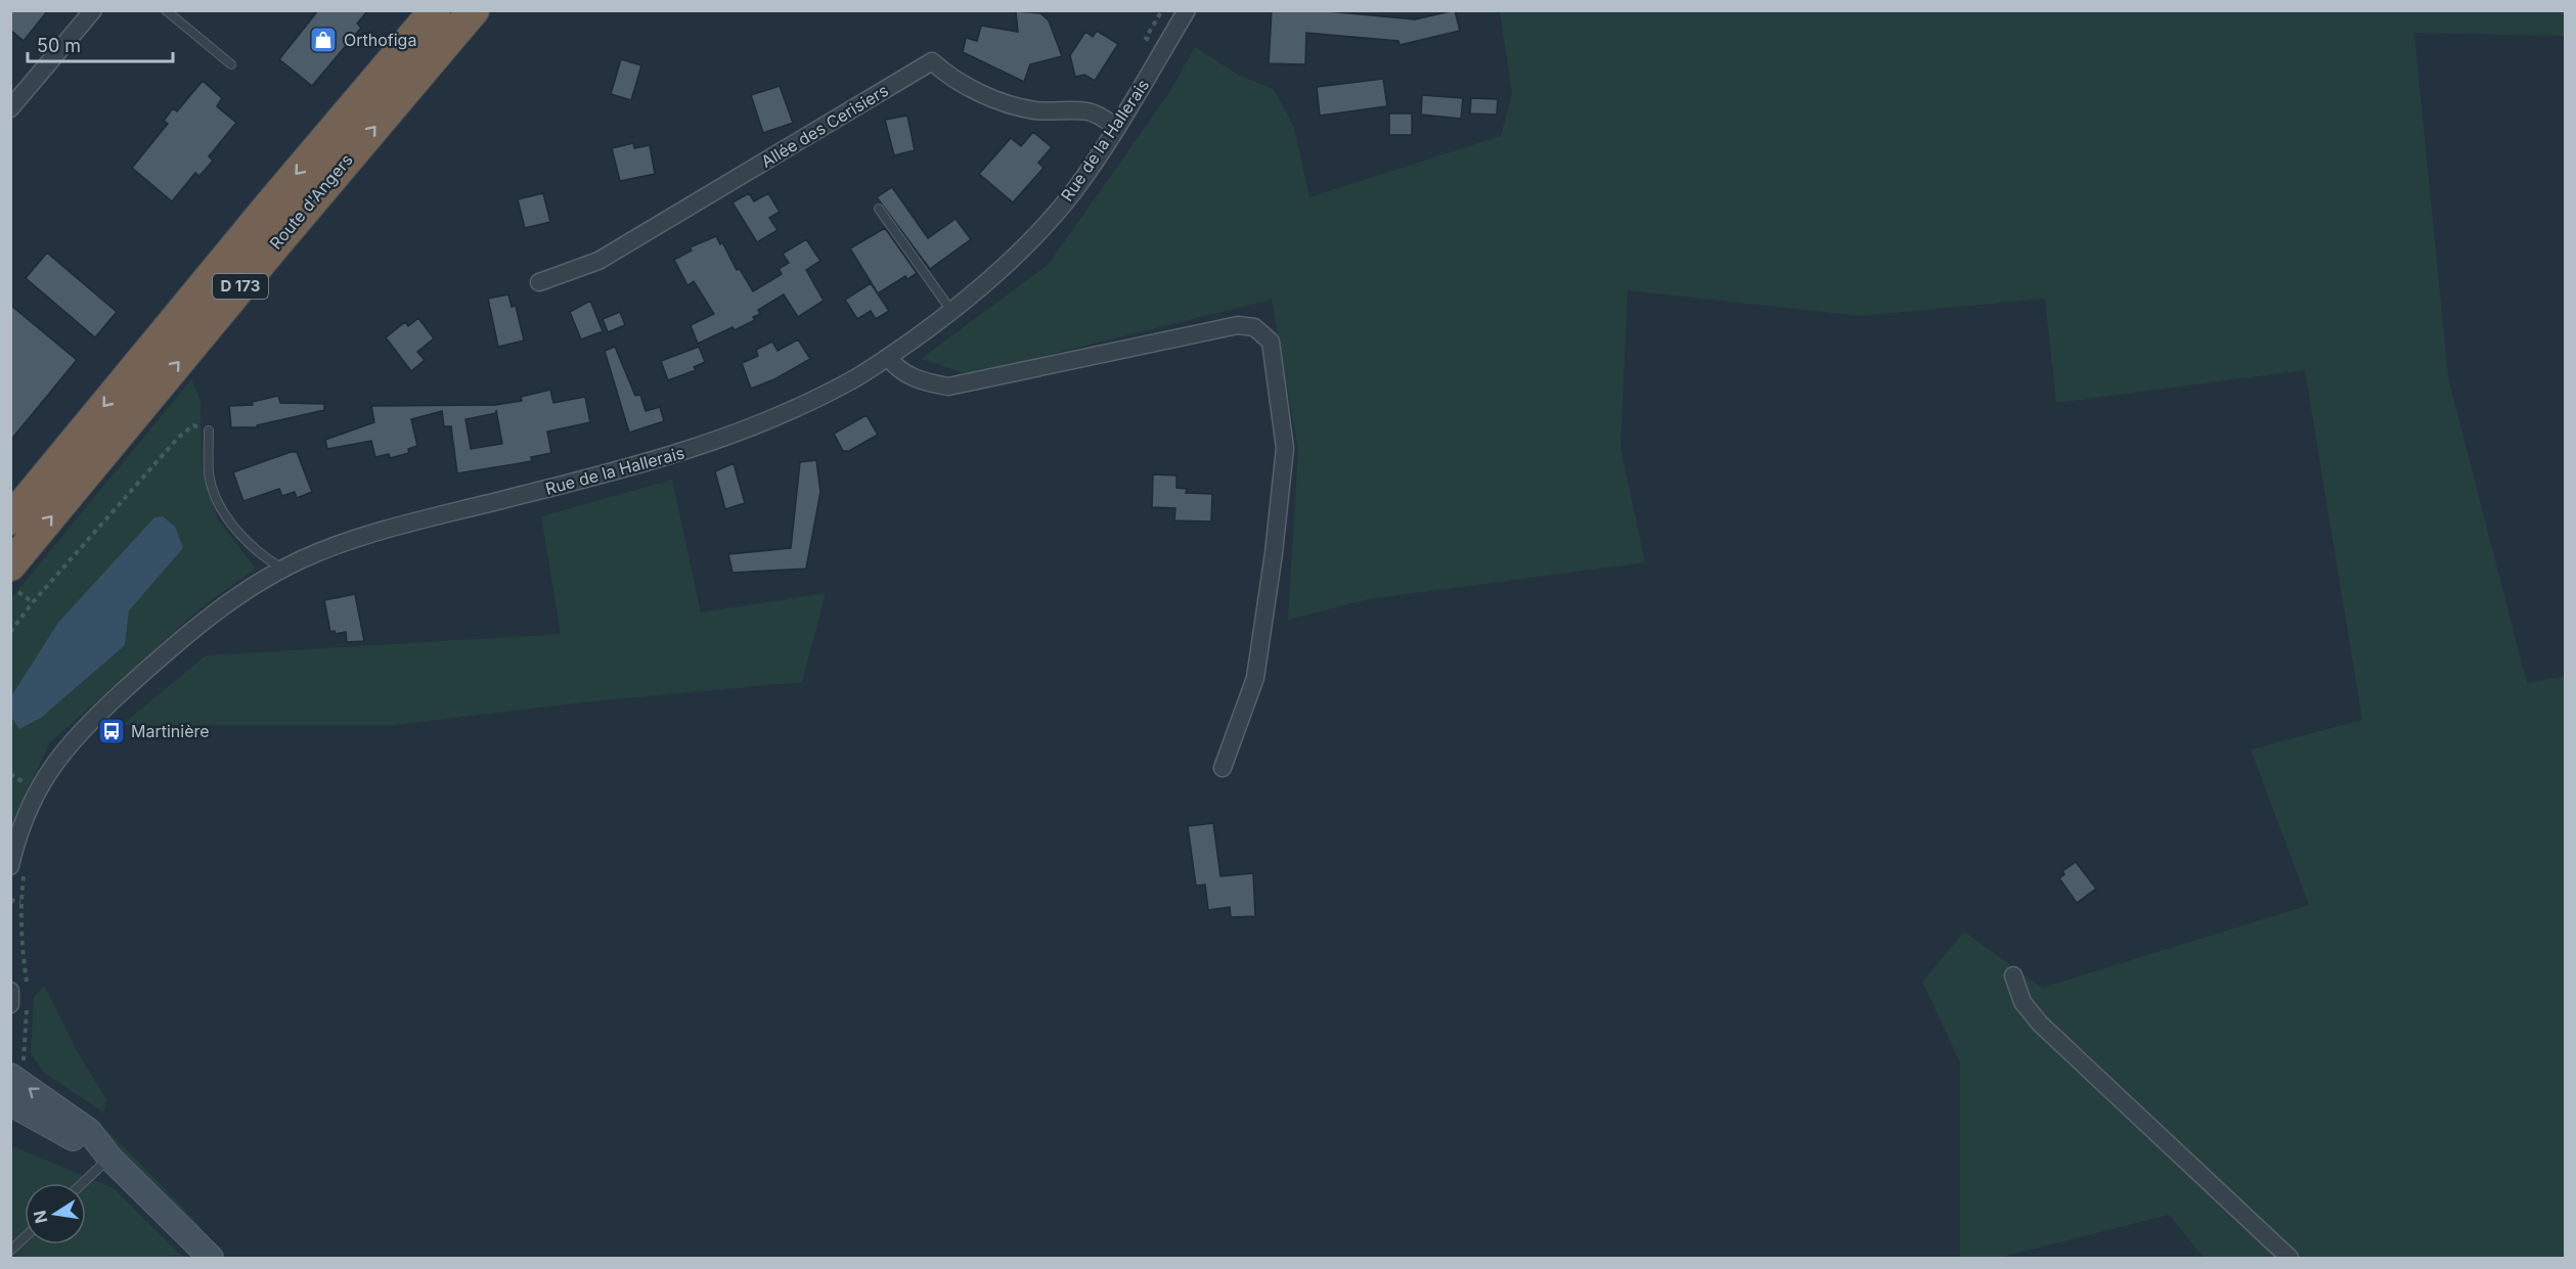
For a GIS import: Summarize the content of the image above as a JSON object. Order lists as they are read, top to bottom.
{
  "streets": {
    "highway": ["Route d'Angers", "D 173"],
    "street": ["Allée des Cerisiers", "Rue de la Hallerais"]
  },
  "crossings": [
    ["Allée des Cerisiers", "Rue de la Hallerais"]
  ],
  "places": {
    "shop": ["Orthofiga"],
    "bus stop": ["Martinière"]
  },
  "scale_bar": "50 m",
  "north": "left"
}
